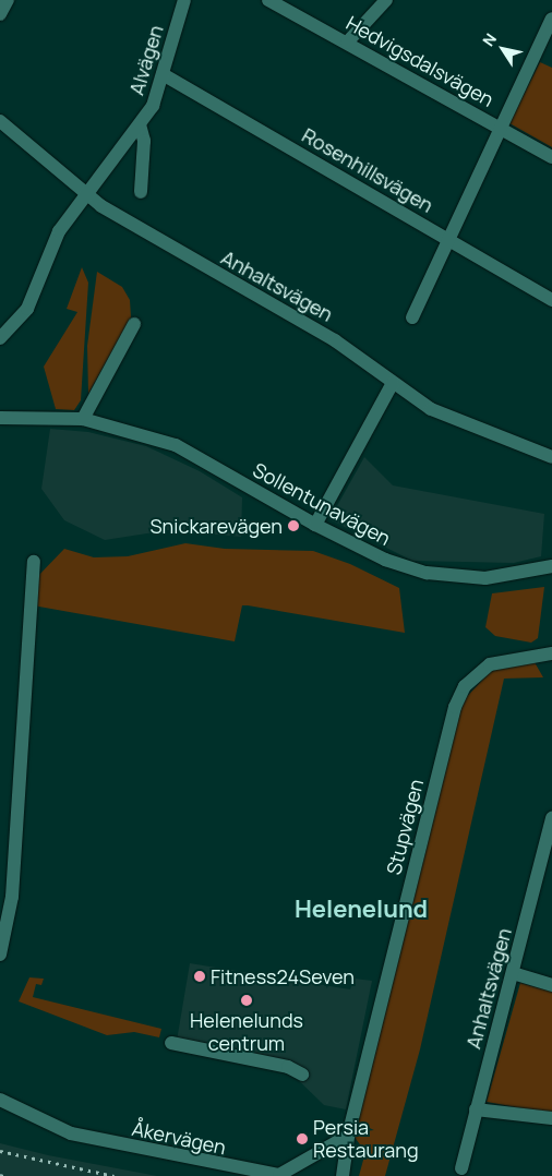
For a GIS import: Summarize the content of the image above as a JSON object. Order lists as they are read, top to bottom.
{
  "streets": {
    "street": [
      "Alvägen",
      "Hedvigsdalsvägen",
      "Rosenhillsvägen",
      "Anhaltsvägen",
      "Sollentunavägen",
      "Stupvägen",
      "Åkervägen"
    ]
  },
  "crossings": [
    ["Alvägen", "Rosenhillsvägen"],
    ["Stupvägen", "Åkervägen"]
  ],
  "districts": ["Helenelund"],
  "places": [
    "Snickarevägen",
    "Fitness24Seven",
    "Helenelunds centrum",
    "Persia Restaurang"
  ],
  "north": "top left"
}
